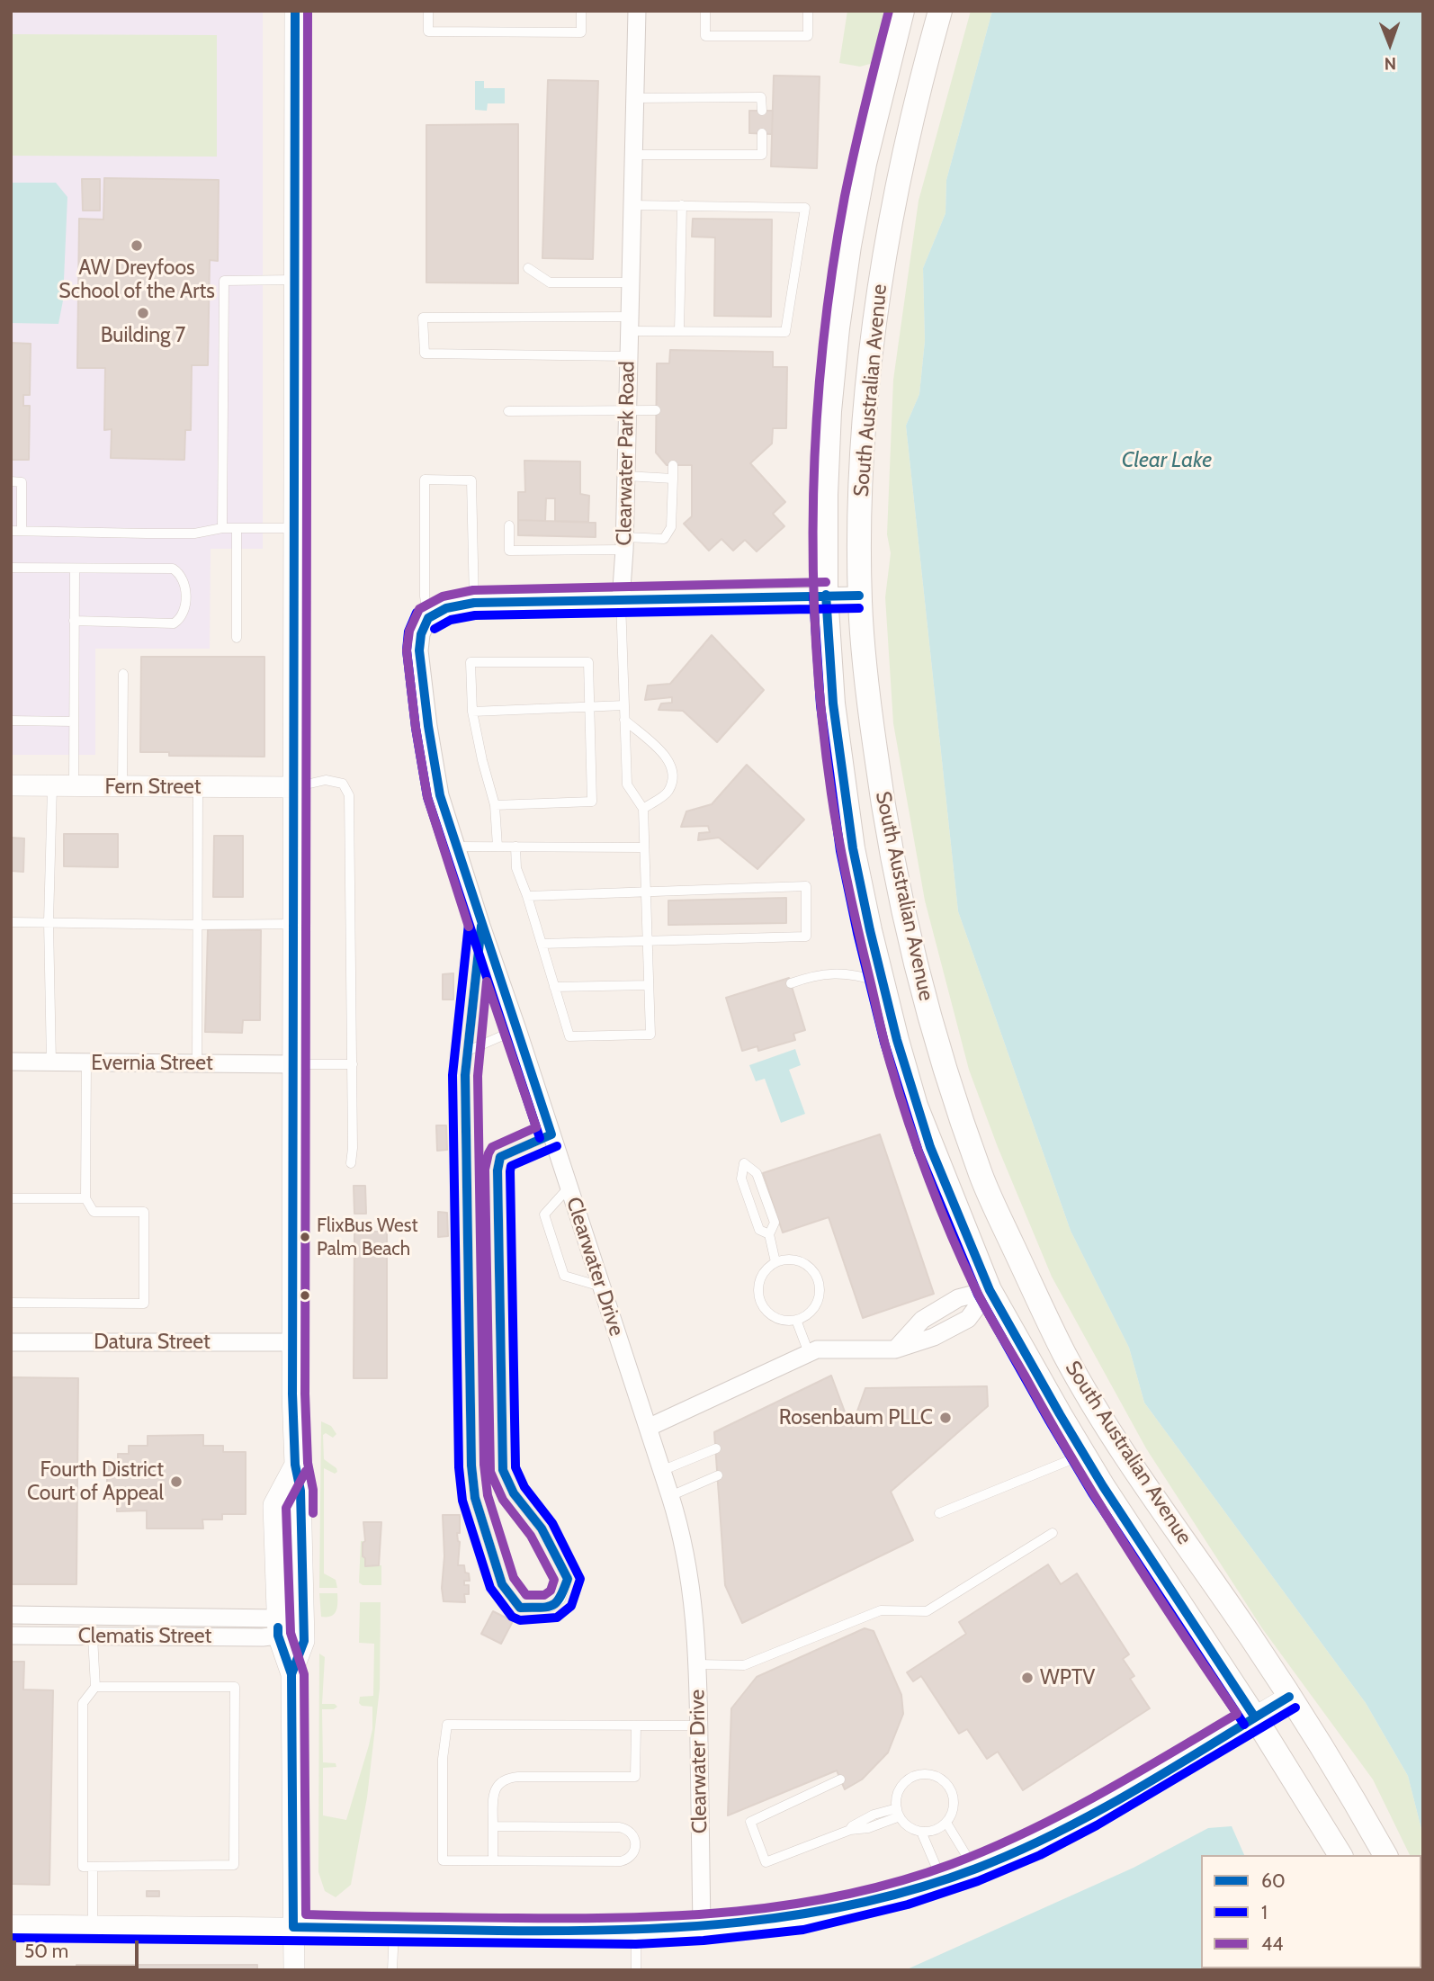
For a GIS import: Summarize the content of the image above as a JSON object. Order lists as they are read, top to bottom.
{
  "streets": {
    "main road": ["South Australian Avenue"],
    "street": [
      "Clearwater Park Road",
      "Fern Street",
      "Evernia Street",
      "Clearwater Drive",
      "Datura Street",
      "Clematis Street"
    ]
  },
  "water": ["Clear Lake"],
  "places": [
    "AW Dreyfoos School of the Arts",
    "Building 7",
    "FlixBus West Palm Beach",
    "Rosenbaum PLLC",
    "Fourth District Court of Appeal",
    "WPTV"
  ],
  "lines": ["transit line 60", "transit line 44", "transit line 1"],
  "legend": ["60", "1", "44"],
  "scale_bar": "50 m",
  "north": "bottom"
}
